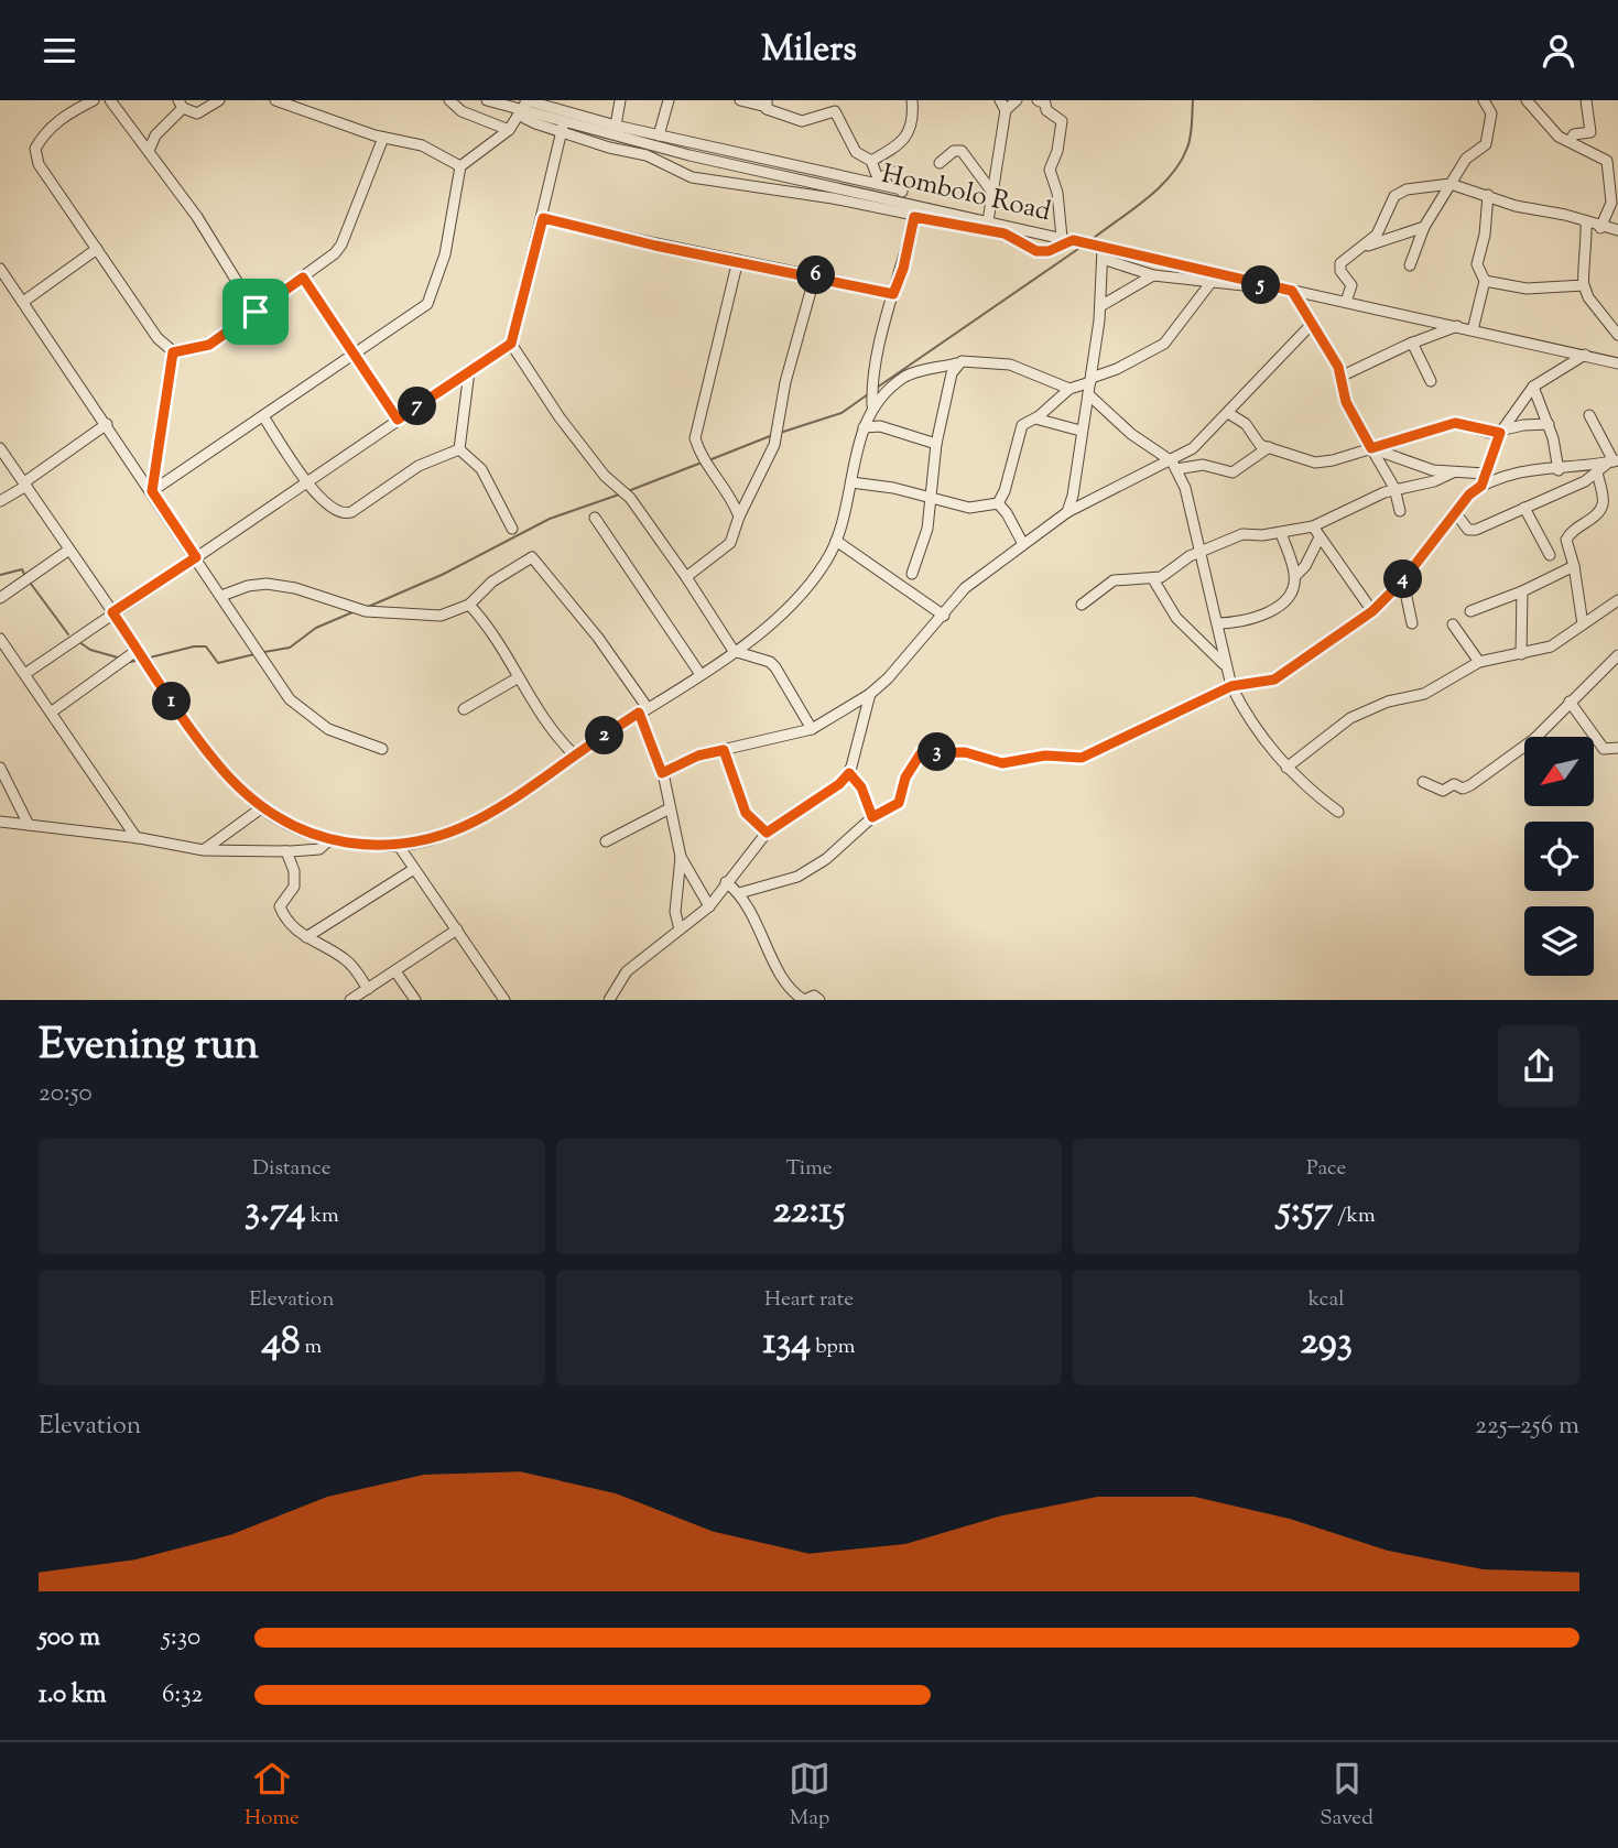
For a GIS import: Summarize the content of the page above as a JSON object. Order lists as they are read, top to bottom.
{
  "streets": {
    "street": ["Hombolo Road"]
  },
  "north": "bottom left",
  "page": {
    "header": "Milers",
    "pins": [
      "6",
      "5",
      "7",
      "4",
      "1",
      "2",
      "3"
    ],
    "heading": ["Evening run", "20:50"],
    "stats": [
      ["Distance", "3.74 km"],
      ["Time", "22:15"],
      ["Pace", "5:57 /km"],
      ["Elevation", "48 m"],
      ["Heart rate", "134 bpm"],
      ["kcal", "293"]
    ],
    "chart": ["Elevation", "225–256 m"],
    "list": [
      {
        "name": "500 m",
        "note": "5:30"
      },
      {
        "name": "1.0 km",
        "note": "6:32"
      }
    ],
    "tabs": ["Home", "Map", "Saved"]
  }
}
